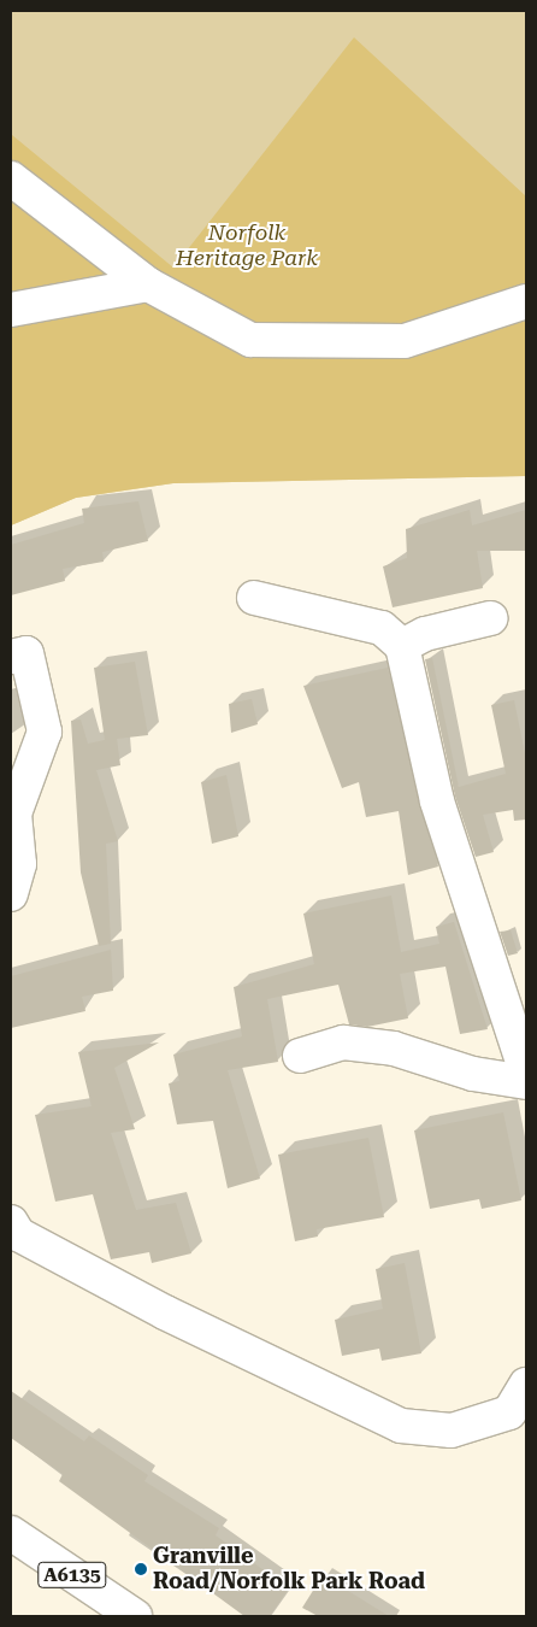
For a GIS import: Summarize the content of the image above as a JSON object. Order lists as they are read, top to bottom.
{
  "streets": {
    "main road": ["A6135"]
  },
  "parks": ["Norfolk Heritage Park"],
  "places": ["Granville Road/Norfolk Park Road"]
}
